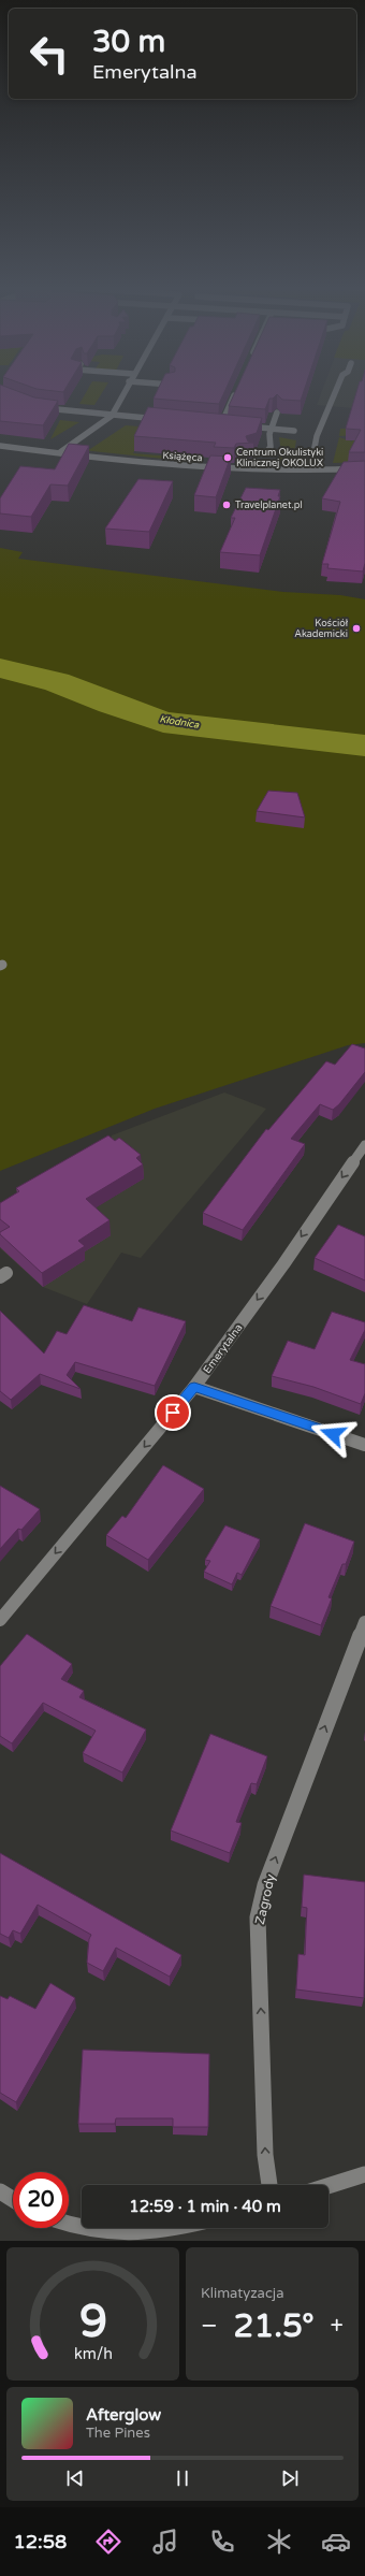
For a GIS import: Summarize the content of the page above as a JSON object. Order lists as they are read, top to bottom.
{
  "streets": {
    "street": ["Książęca", "Emerytalna", "Zagrody"]
  },
  "one_way": ["Emerytalna", "Zagrody"],
  "water": ["Kłodnica"],
  "places": ["Centrum Okulistyki Klinicznej OKOLUX", "Travelplanet.pl", "Kościół Akademicki"],
  "page": {
    "turn": ["30 m", "Emerytalna"],
    "limit": "20",
    "trip": "12:59 · 1 min · 40 m",
    "tile": "Klimatyzacja",
    "heat": ["−", "21.5°", "+"],
    "song": ["Afterglow", "The Pines"],
    "tabs": "12:58",
    "gauge": ["9", "km/h"]
  }
}
